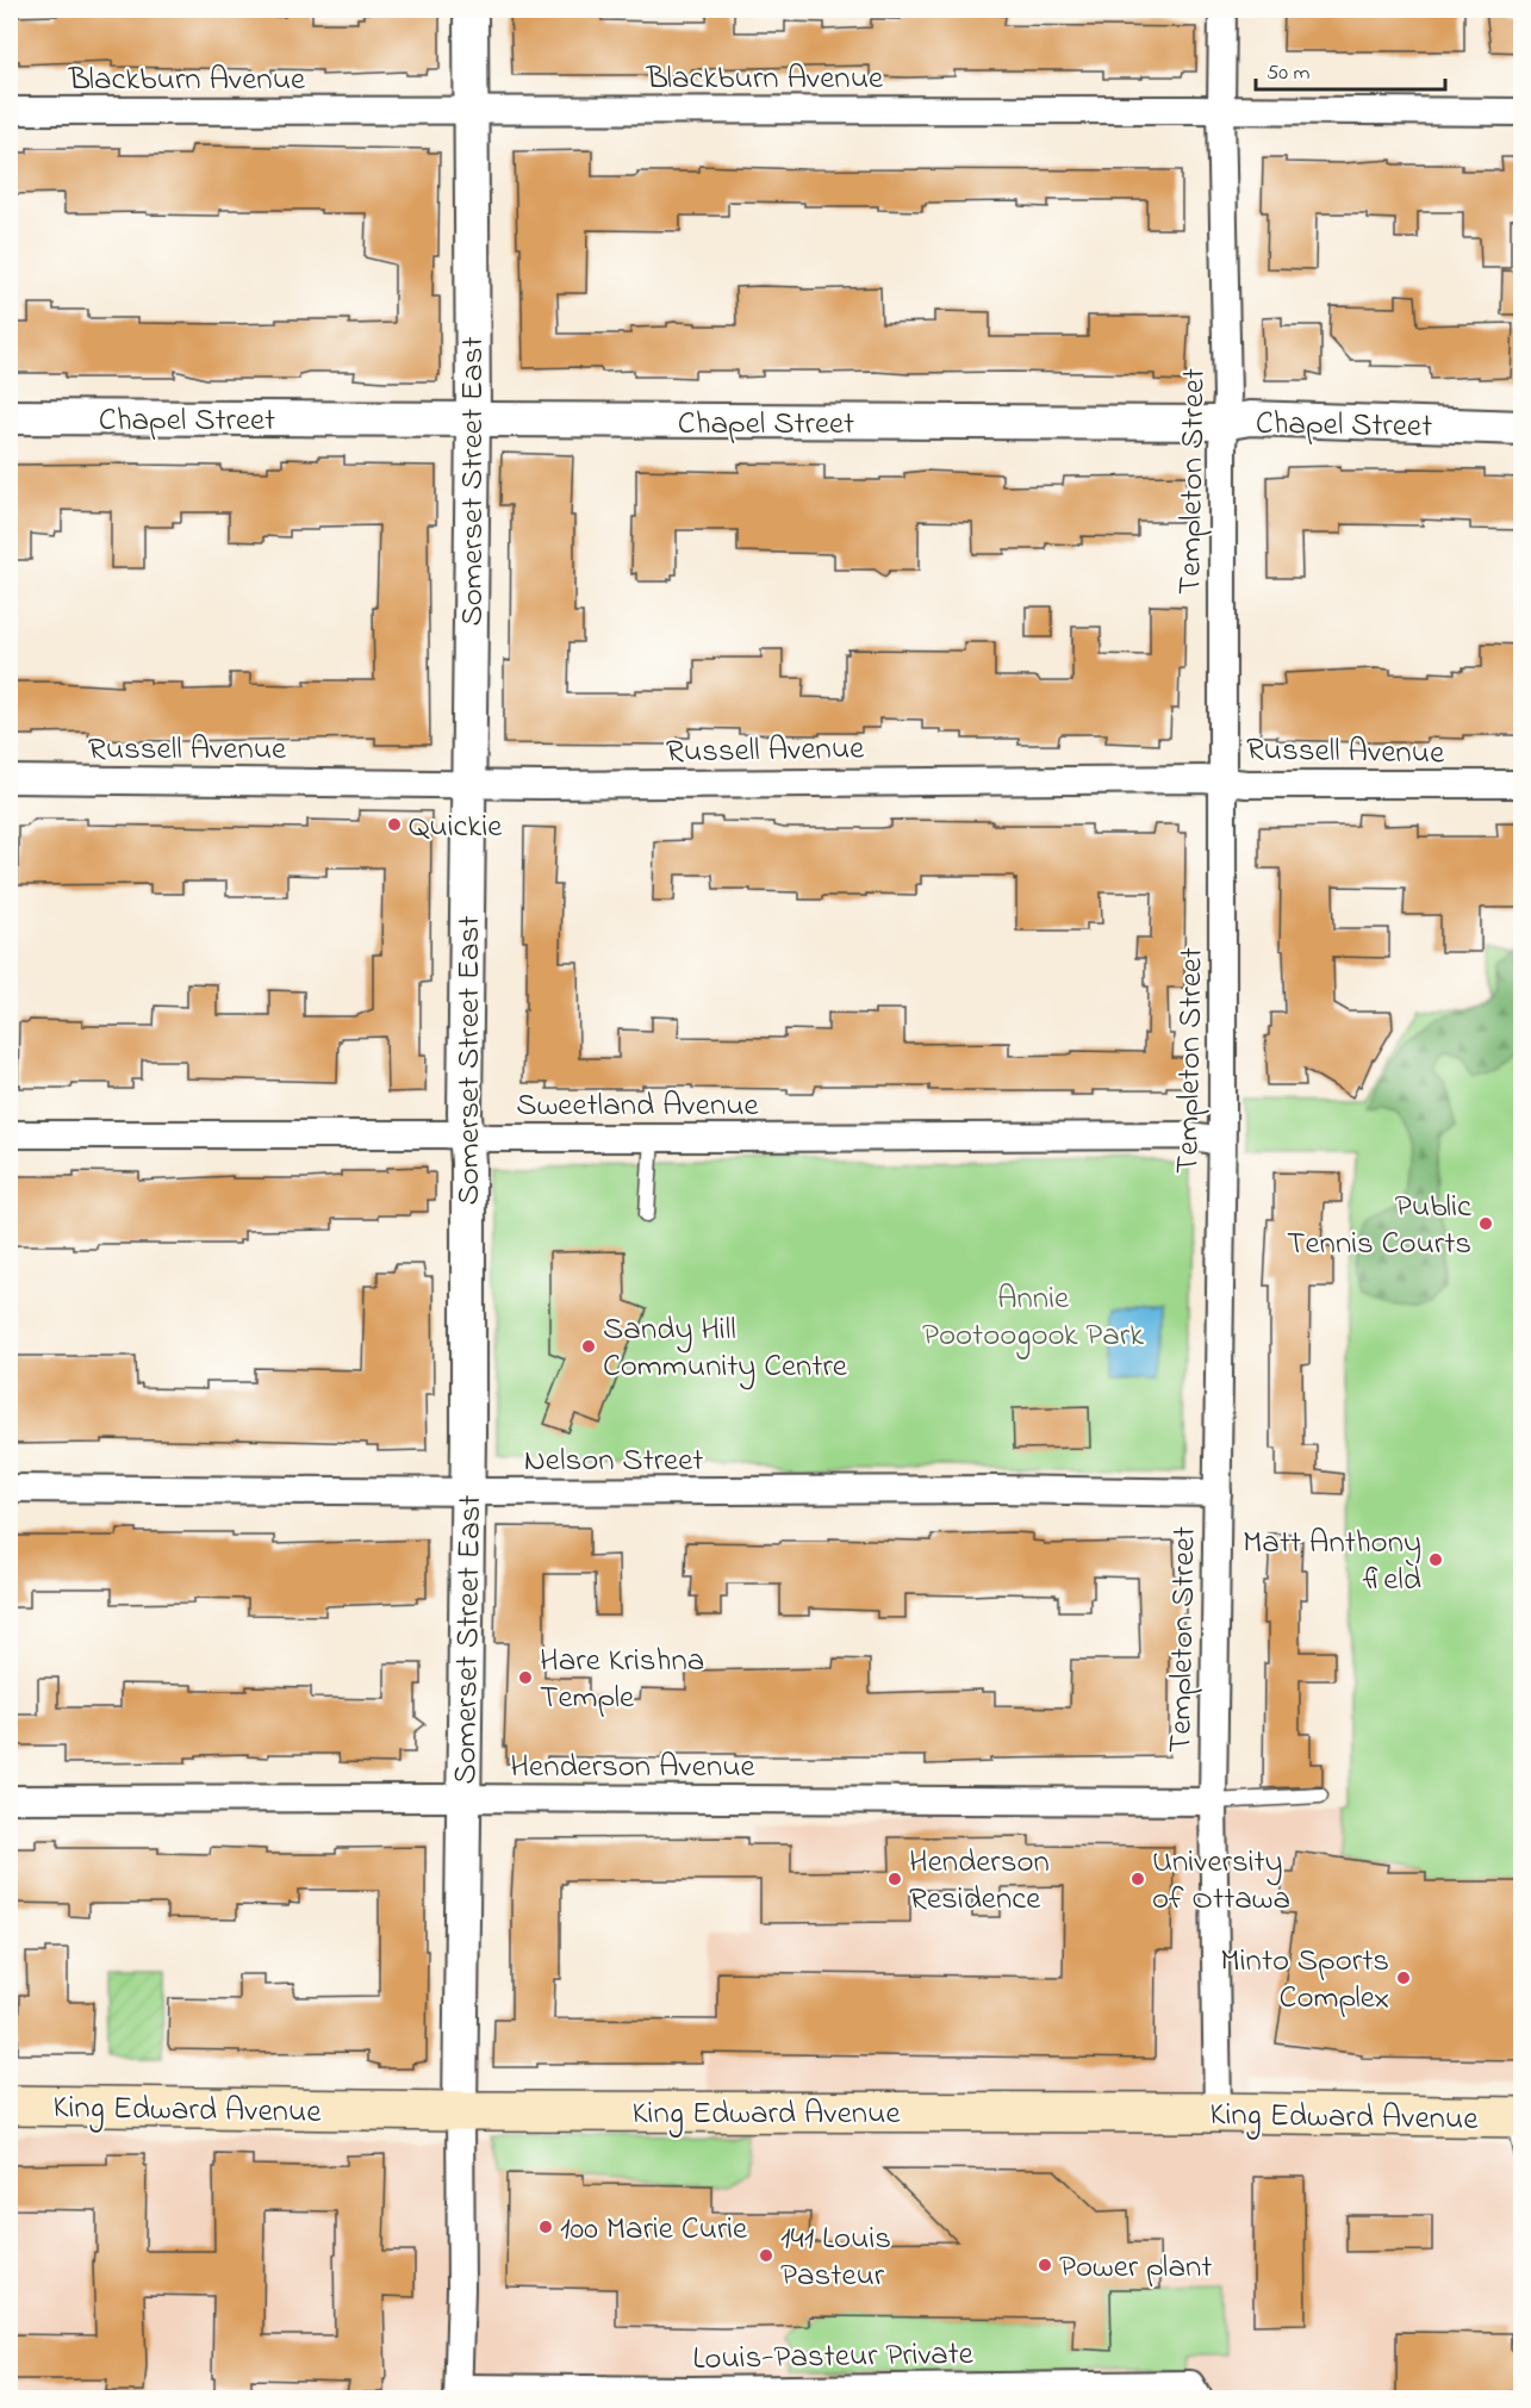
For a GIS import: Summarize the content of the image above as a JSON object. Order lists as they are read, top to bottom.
{
  "streets": {
    "main road": ["King Edward Avenue"],
    "street": [
      "Blackburn Avenue",
      "Chapel Street",
      "Somerset Street East",
      "Templeton Street",
      "Russell Avenue",
      "Sweetland Avenue",
      "Nelson Street",
      "Henderson Avenue",
      "Louis-Pasteur Private"
    ]
  },
  "crossings": [
    ["Blackburn Avenue", "Somerset Street East"],
    ["Blackburn Avenue", "Templeton Street"],
    ["Chapel Street", "Somerset Street East"],
    ["Chapel Street", "Templeton Street"],
    ["Somerset Street East", "Russell Avenue"],
    ["Somerset Street East", "Sweetland Avenue"],
    ["Somerset Street East", "Nelson Street"],
    ["Somerset Street East", "Henderson Avenue"],
    ["Somerset Street East", "King Edward Avenue"],
    ["Templeton Street", "Russell Avenue"],
    ["Templeton Street", "Sweetland Avenue"],
    ["Templeton Street", "Nelson Street"],
    ["Templeton Street", "Henderson Avenue"],
    ["Templeton Street", "King Edward Avenue"]
  ],
  "parks": ["Annie Pootoogook Park"],
  "places": [
    "Quickie",
    "Public Tennis Courts",
    "Sandy Hill Community Centre",
    "Matt Anthony field",
    "Hare Krishna Temple",
    "Henderson Residence",
    "University of Ottawa",
    "Minto Sports Complex",
    "100 Marie Curie",
    "141 Louis Pasteur",
    "Power plant"
  ],
  "scale_bar": "50 m"
}
